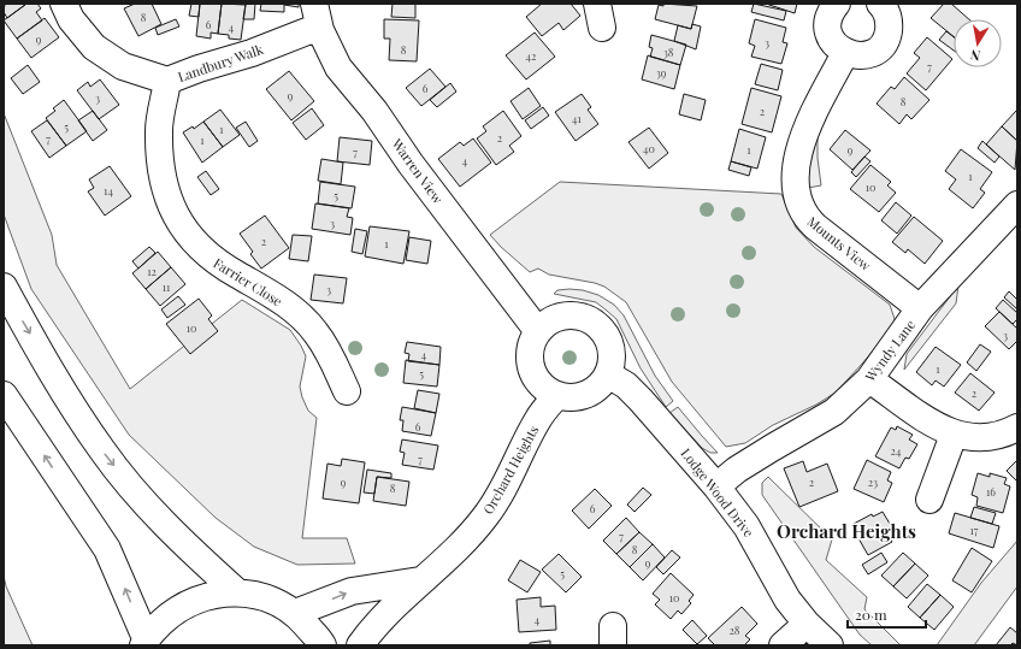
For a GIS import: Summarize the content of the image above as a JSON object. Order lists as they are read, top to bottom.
{
  "streets": {
    "street": [
      "Landbury Walk",
      "Warren View",
      "Mounts View",
      "Farrier Close",
      "Wyndy Lane",
      "Orchard Heights",
      "Lodge Wood Drive"
    ]
  },
  "crossings": [
    ["Landbury Walk", "Warren View"],
    ["Landbury Walk", "Farrier Close"],
    ["Warren View", "Orchard Heights"],
    ["Warren View", "Lodge Wood Drive"],
    ["Mounts View", "Wyndy Lane"],
    ["Wyndy Lane", "Lodge Wood Drive"],
    ["Orchard Heights", "Lodge Wood Drive"]
  ],
  "districts": ["Orchard Heights"],
  "house_numbers": [
    "8",
    "6",
    "4",
    "9",
    "3",
    "8",
    "38",
    "42",
    "7",
    "39",
    "6",
    "9",
    "3",
    "8",
    "2",
    "41",
    "5",
    "1",
    "2",
    "7",
    "1",
    "40",
    "1",
    "9",
    "7",
    "4",
    "1",
    "10",
    "14",
    "5",
    "3",
    "2",
    "1",
    "12",
    "11",
    "3",
    "10",
    "3",
    "4",
    "1",
    "5",
    "2",
    "6",
    "24",
    "7",
    "9",
    "2",
    "23",
    "8",
    "16",
    "6",
    "17",
    "7",
    "8",
    "9",
    "5",
    "10",
    "4",
    "28"
  ],
  "scale_bar": "20 m",
  "north": "bottom"
}
